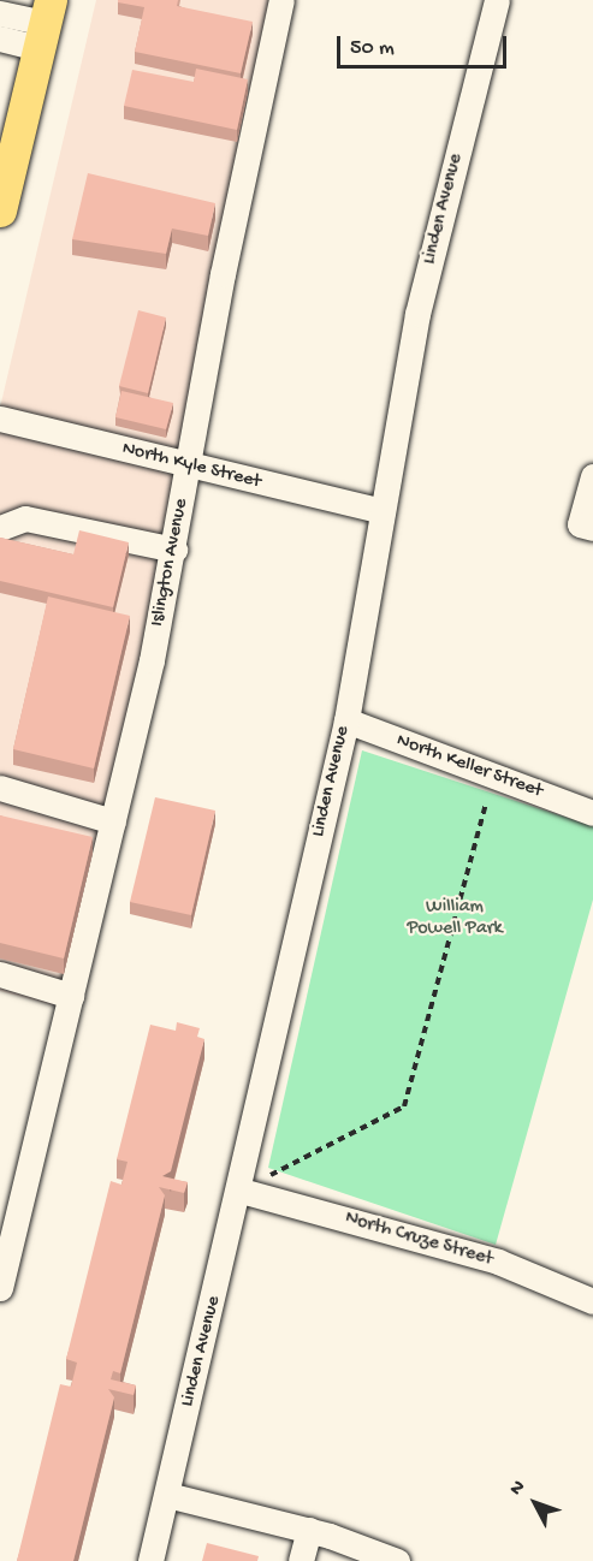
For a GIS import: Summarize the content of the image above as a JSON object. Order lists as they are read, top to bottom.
{
  "streets": {
    "street": [
      "Linden Avenue",
      "North Kyle Street",
      "Islington Avenue",
      "North Keller Street",
      "North Cruze Street"
    ]
  },
  "crossings": [
    ["Linden Avenue", "North Kyle Street"],
    ["Linden Avenue", "North Keller Street"],
    ["Linden Avenue", "North Cruze Street"],
    ["North Kyle Street", "Islington Avenue"]
  ],
  "parks": ["William Powell Park"],
  "scale_bar": "50 m",
  "north": "top left"
}
